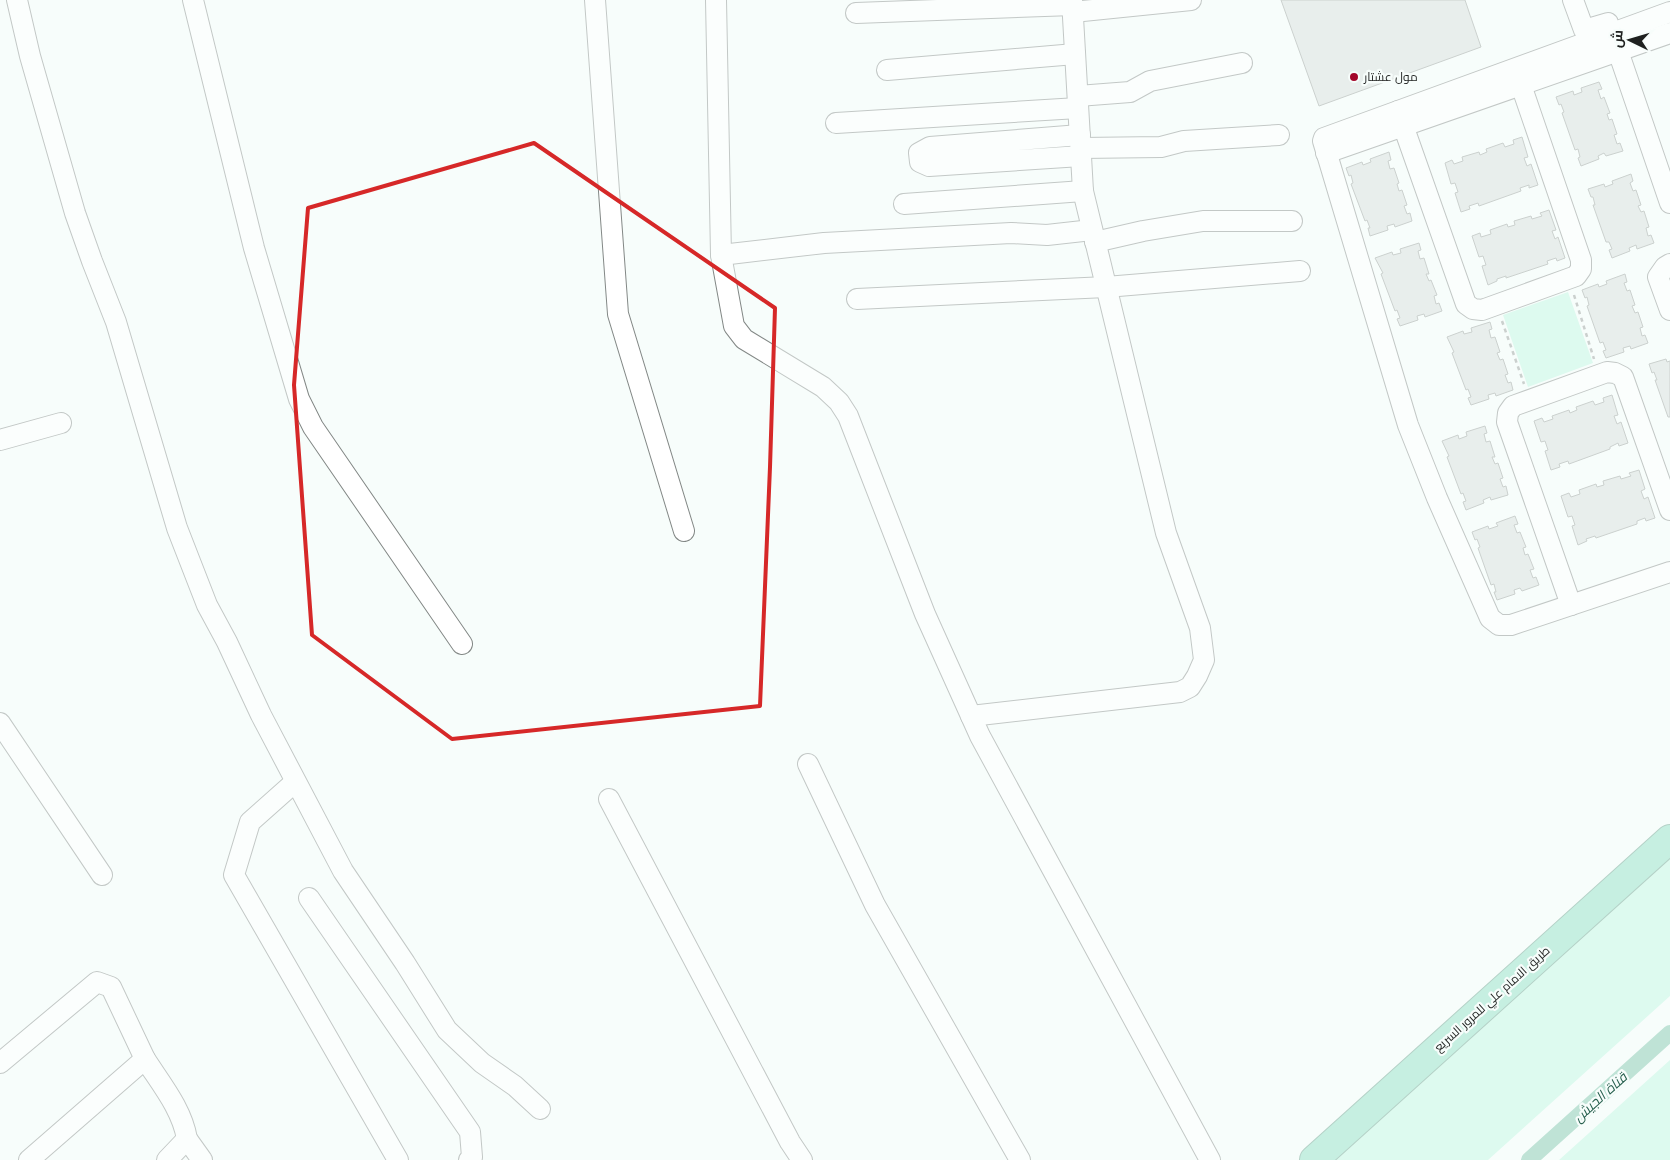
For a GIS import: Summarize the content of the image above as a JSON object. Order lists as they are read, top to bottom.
{
  "streets": {
    "highway": ["طريق الامام علي للمرور السريع"]
  },
  "water": ["قناة الجيش"],
  "places": ["مول عشتار"],
  "north": "left"
}
